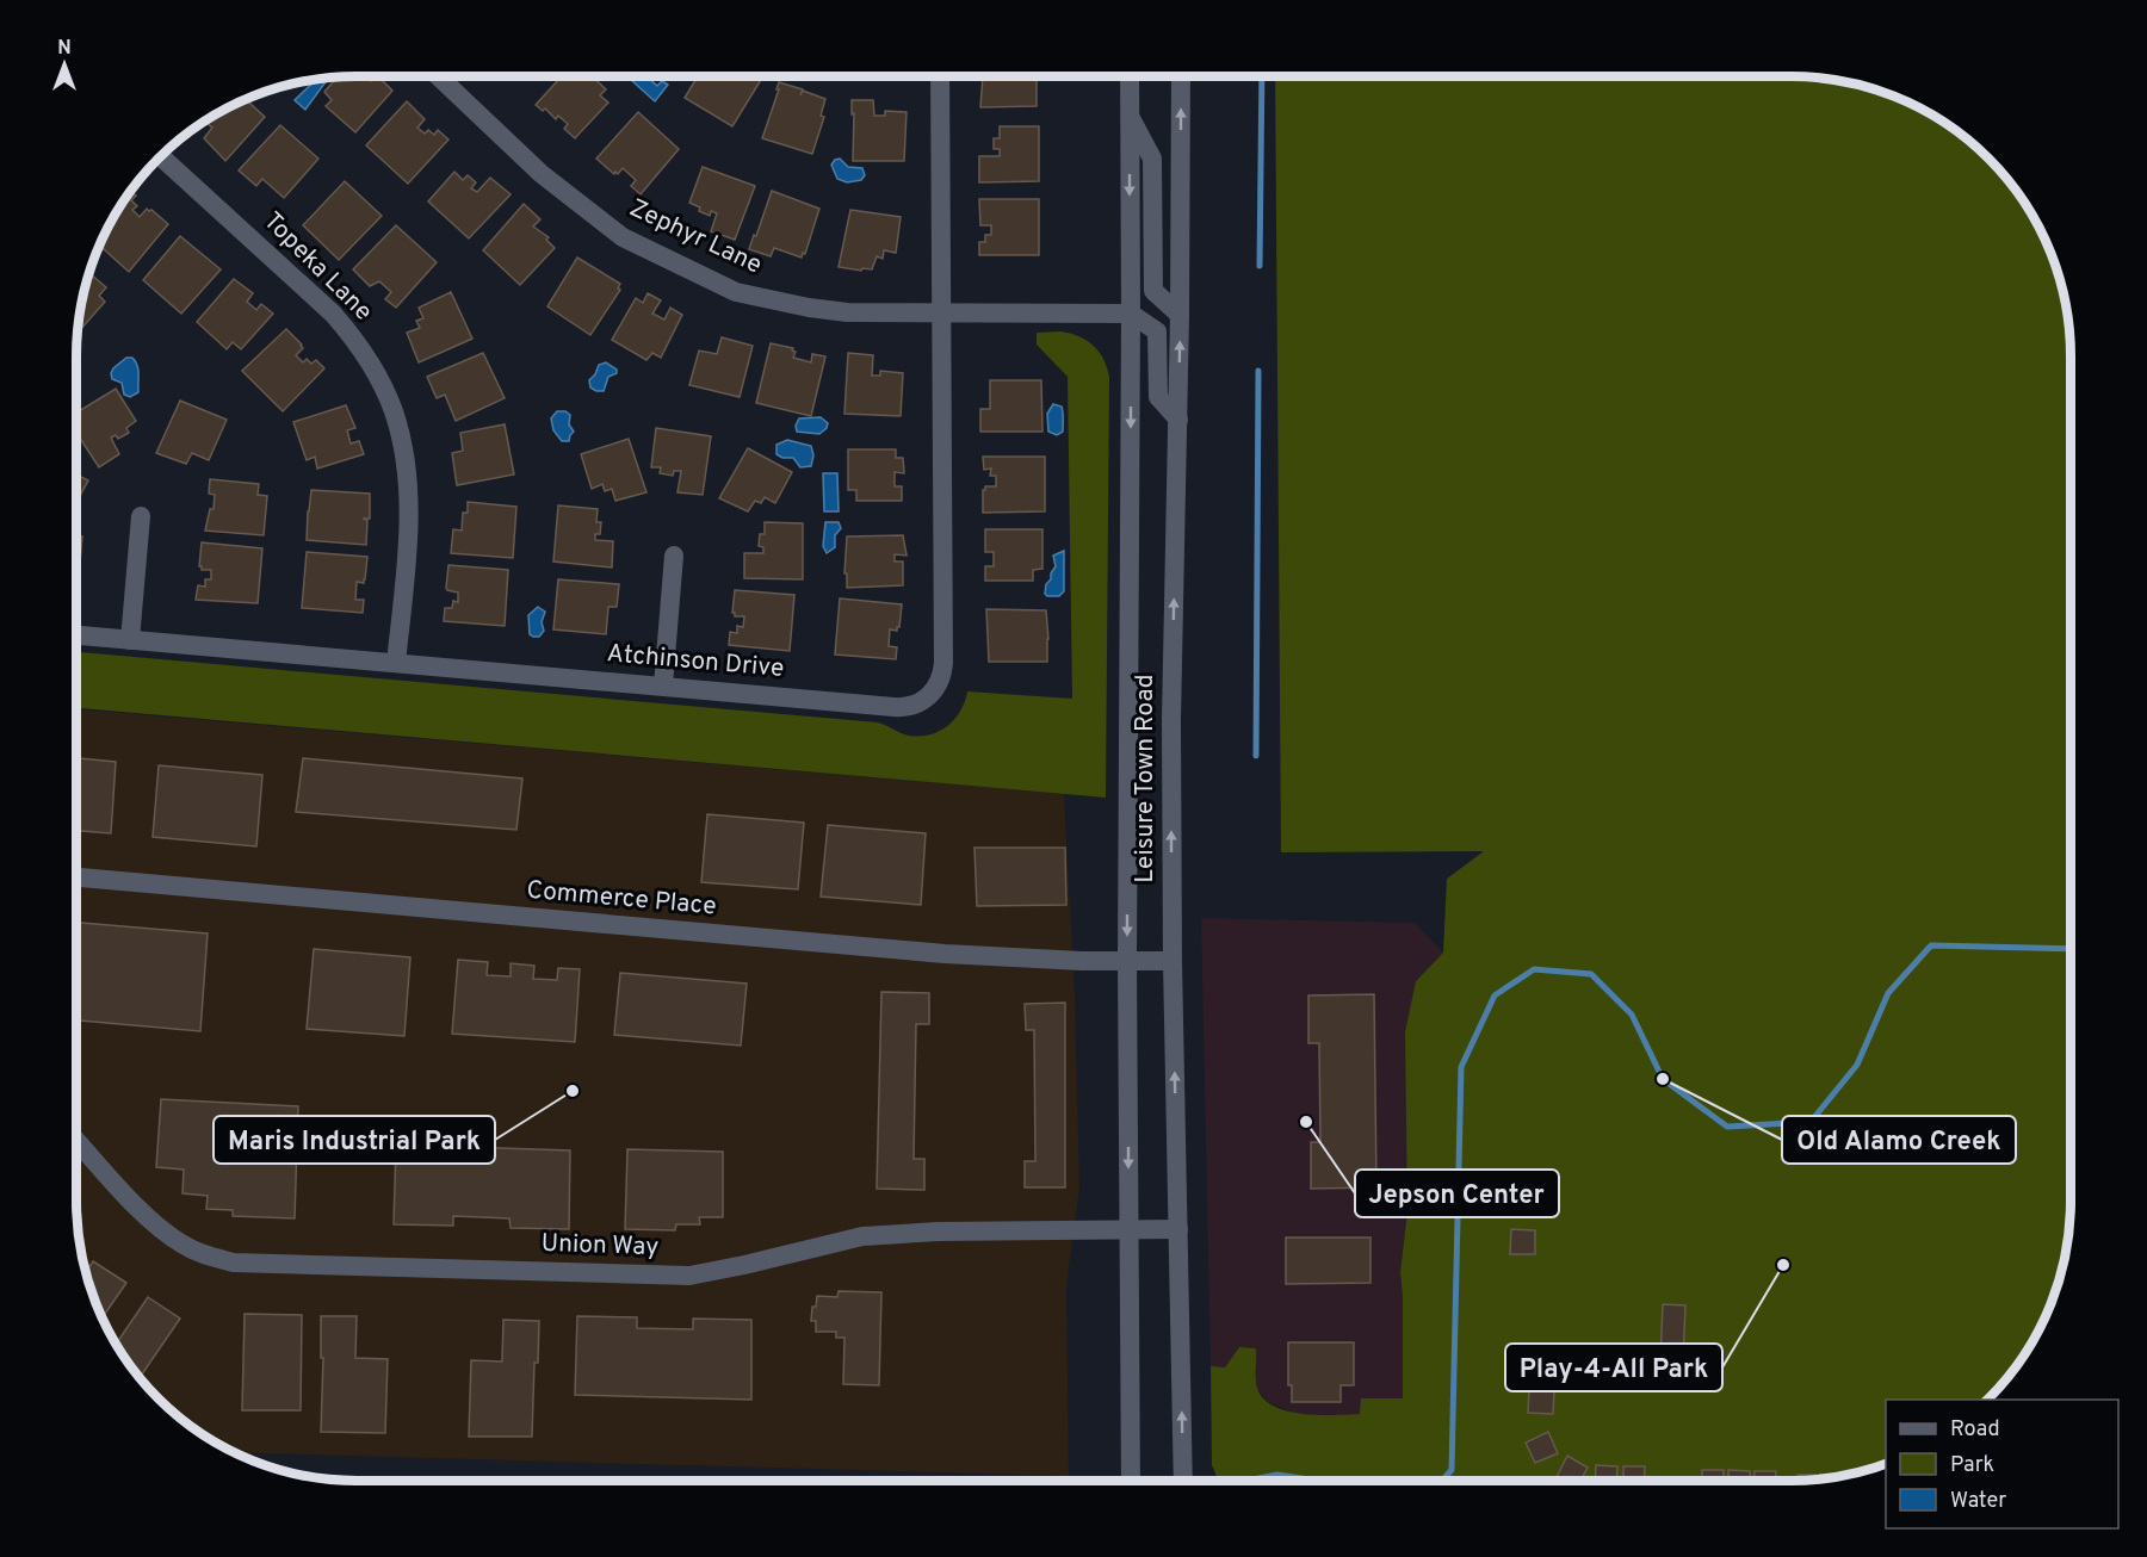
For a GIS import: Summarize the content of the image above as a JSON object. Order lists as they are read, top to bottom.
{
  "streets": {
    "street": [
      "Zephyr Lane",
      "Topeka Lane",
      "Atchinson Drive",
      "Leisure Town Road",
      "Commerce Place",
      "Union Way"
    ]
  },
  "crossings": [
    ["Zephyr Lane", "Atchinson Drive"],
    ["Zephyr Lane", "Leisure Town Road"],
    ["Topeka Lane", "Atchinson Drive"],
    ["Leisure Town Road", "Commerce Place"],
    ["Leisure Town Road", "Union Way"]
  ],
  "places": [
    "Old Alamo Creek",
    "Maris Industrial Park",
    "Jepson Center",
    "Play-4-All Park"
  ],
  "legend": ["Road", "Park", "Water"],
  "north": "top"
}
